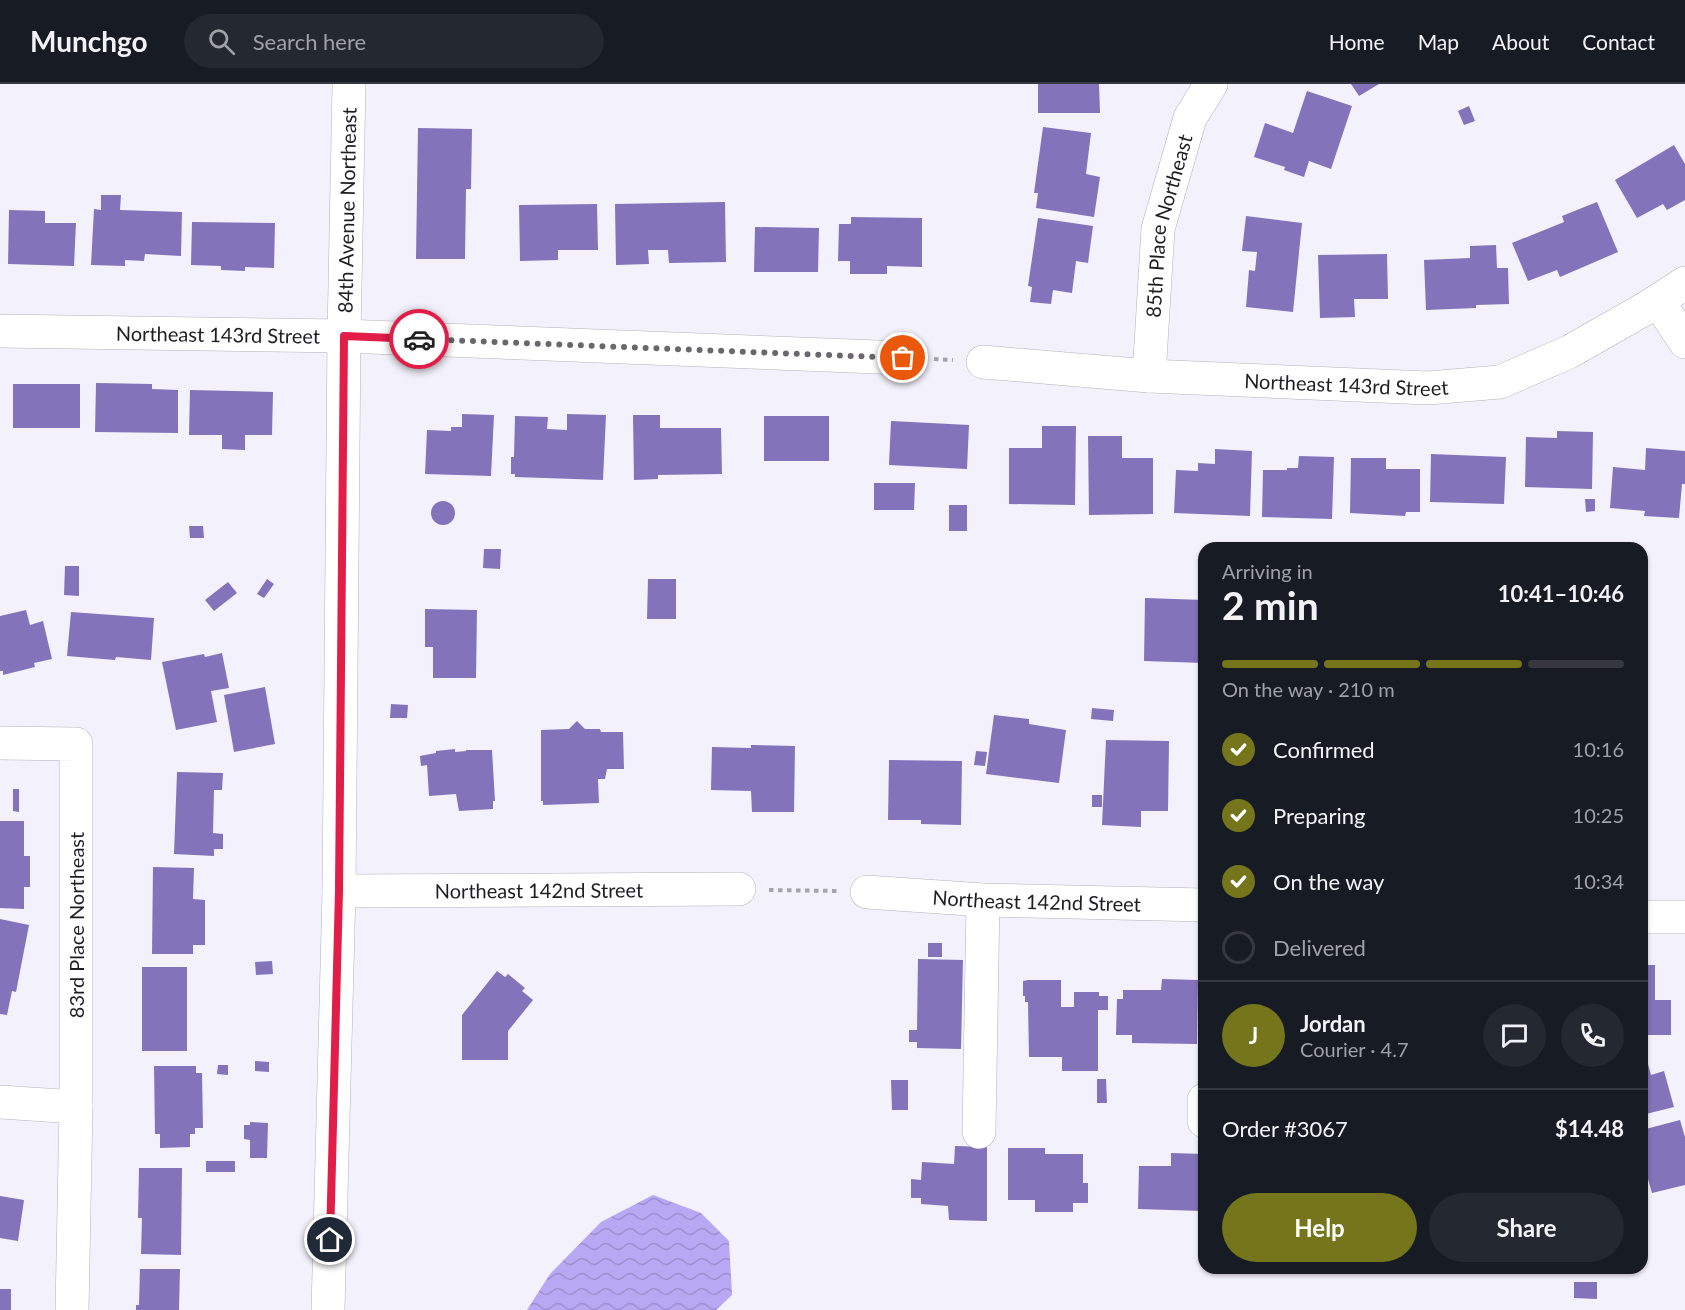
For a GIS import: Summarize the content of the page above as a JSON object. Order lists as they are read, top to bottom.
{
  "streets": {
    "street": [
      "84th Avenue Northeast",
      "85th Place Northeast",
      "Northeast 143rd Street",
      "Northeast 142nd Street",
      "83rd Place Northeast"
    ]
  },
  "crossings": [
    ["84th Avenue Northeast", "Northeast 143rd Street"],
    ["84th Avenue Northeast", "Northeast 142nd Street"],
    ["85th Place Northeast", "Northeast 143rd Street"]
  ],
  "page": {
    "header": "Munchgo",
    "search": "Search here",
    "nav": [
      "Home",
      "Map",
      "About",
      "Contact"
    ],
    "heading": ["2 min", "Arriving in", "10:41–10:46"],
    "panel": [
      "Jordan",
      "Courier · 4.7",
      "Order #3067",
      "$14.48"
    ],
    "bar": "On the way · 210 m",
    "list": [
      ["Confirmed", "10:16"],
      ["Preparing", "10:25"],
      ["On the way", "10:34"],
      "Delivered"
    ],
    "round": "J",
    "buttons": ["Help", "Share"]
  }
}
